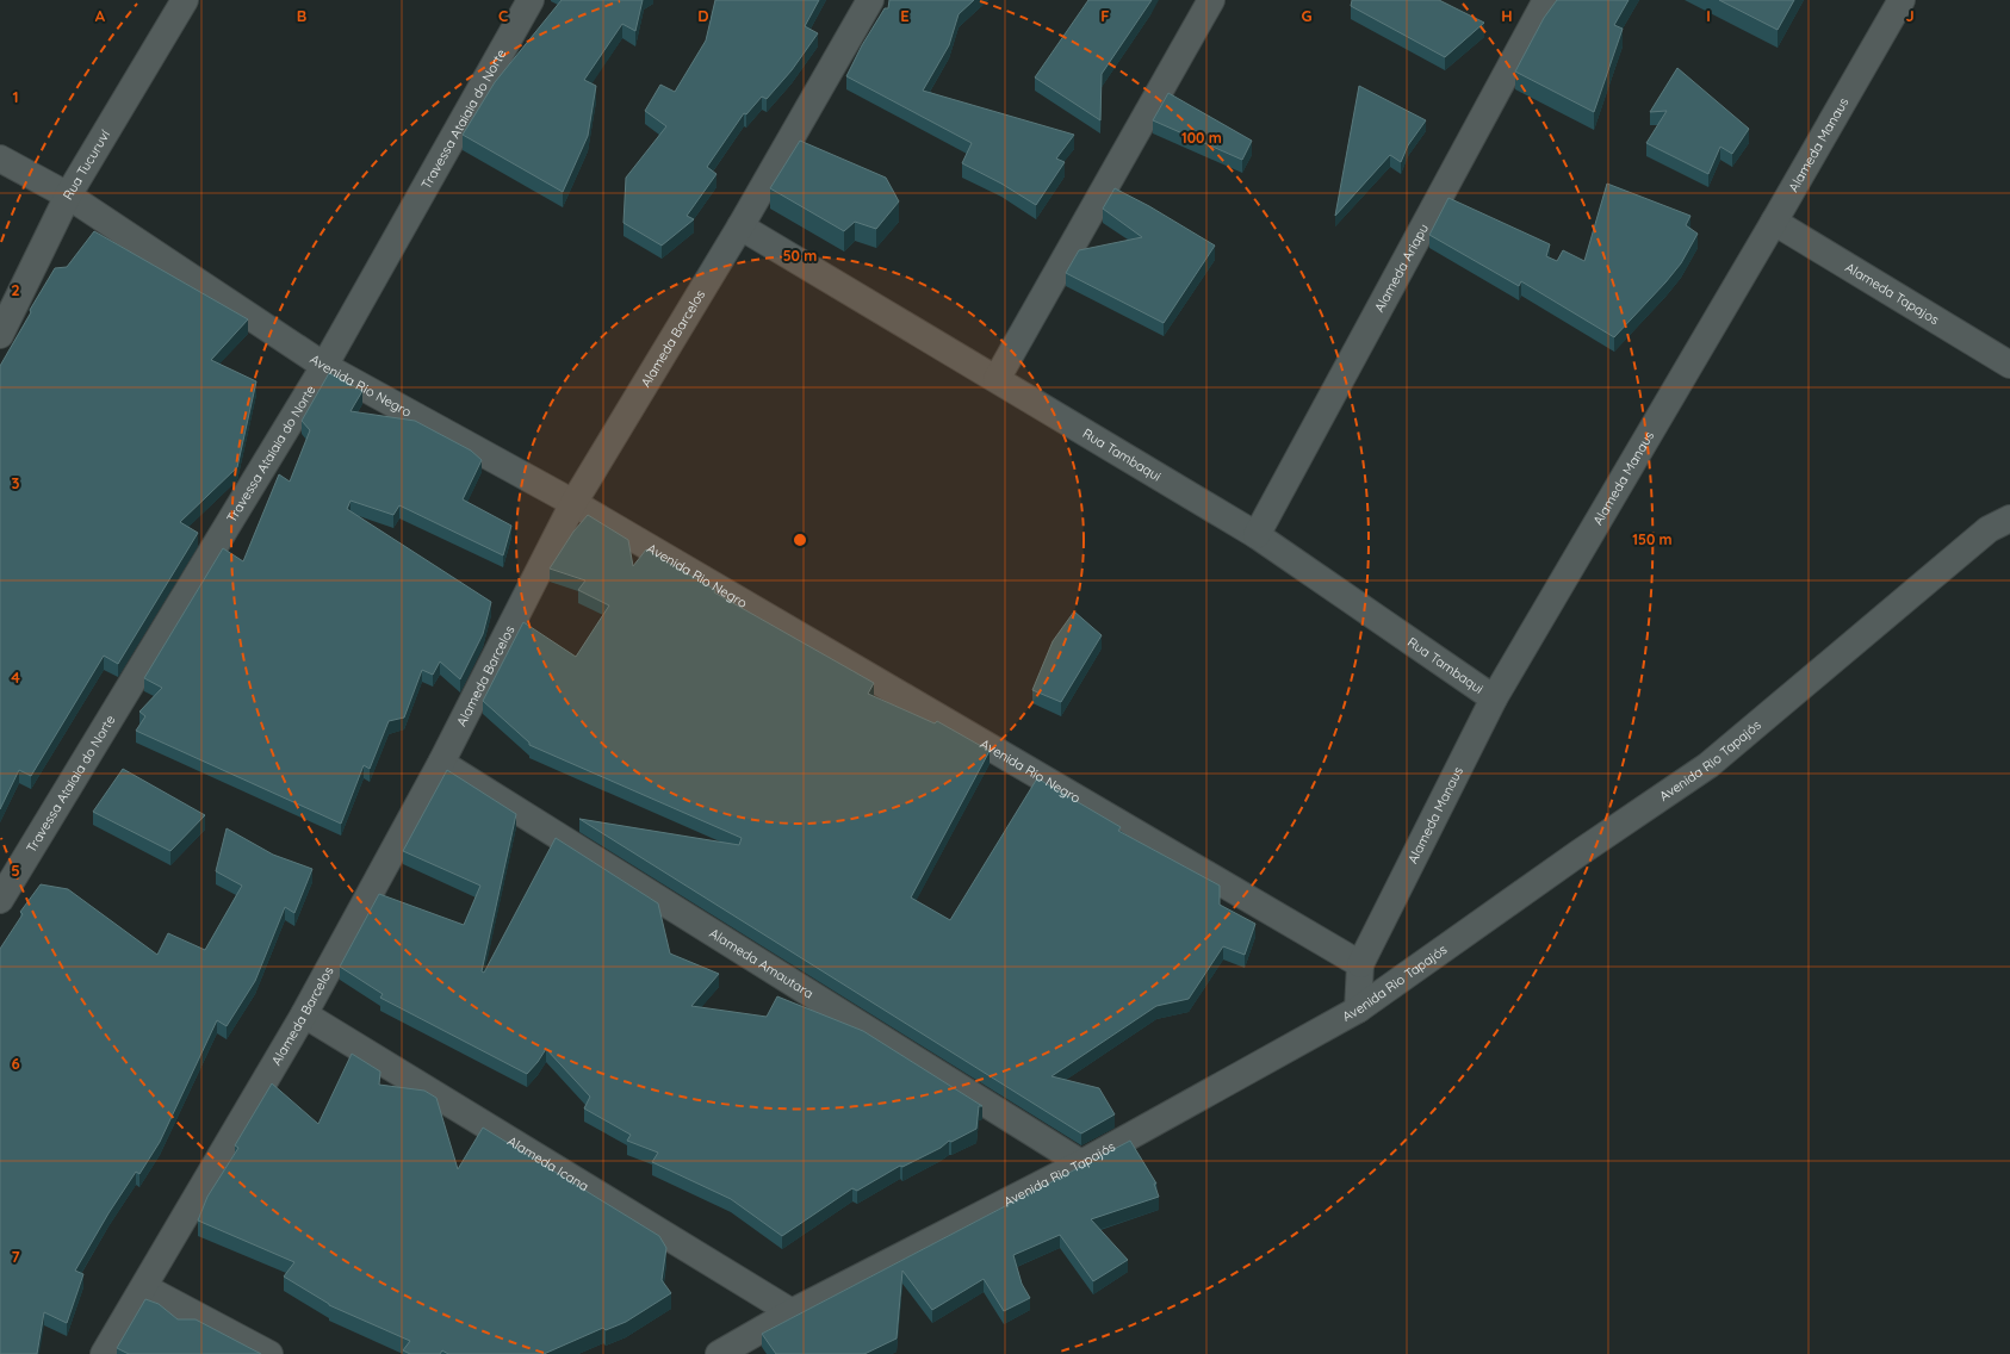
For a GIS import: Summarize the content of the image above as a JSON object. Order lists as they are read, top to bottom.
{
  "streets": {
    "street": [
      "Travessa Ataiaia do Norte",
      "Alameda Manaus",
      "Rua Tucuruví",
      "Alameda Ariapu",
      "Alameda Tapajos",
      "Alameda Barcelos",
      "Avenida Rio Negro",
      "Rua Tambaqui",
      "Avenida Rio Tapajós",
      "Alameda Amautara",
      "Alameda Icana"
    ]
  },
  "crossings": [
    ["Travessa Ataiaia do Norte", "Avenida Rio Negro"],
    ["Alameda Manaus", "Alameda Tapajos"],
    ["Alameda Manaus", "Avenida Rio Negro"],
    ["Alameda Manaus", "Rua Tambaqui"],
    ["Rua Tucuruví", "Avenida Rio Negro"],
    ["Alameda Ariapu", "Rua Tambaqui"],
    ["Alameda Barcelos", "Avenida Rio Negro"],
    ["Alameda Barcelos", "Rua Tambaqui"],
    ["Alameda Barcelos", "Alameda Amautara"],
    ["Alameda Barcelos", "Alameda Icana"],
    ["Avenida Rio Tapajós", "Alameda Amautara"],
    ["Avenida Rio Tapajós", "Alameda Icana"]
  ],
  "grid": {
    "columns": [
      "A",
      "B",
      "C",
      "D",
      "E",
      "F",
      "G",
      "H",
      "I",
      "J"
    ],
    "rows": [
      "1",
      "2",
      "3",
      "4",
      "5",
      "6",
      "7"
    ]
  },
  "rings": ["100 m", "50 m", "150 m"]
}
